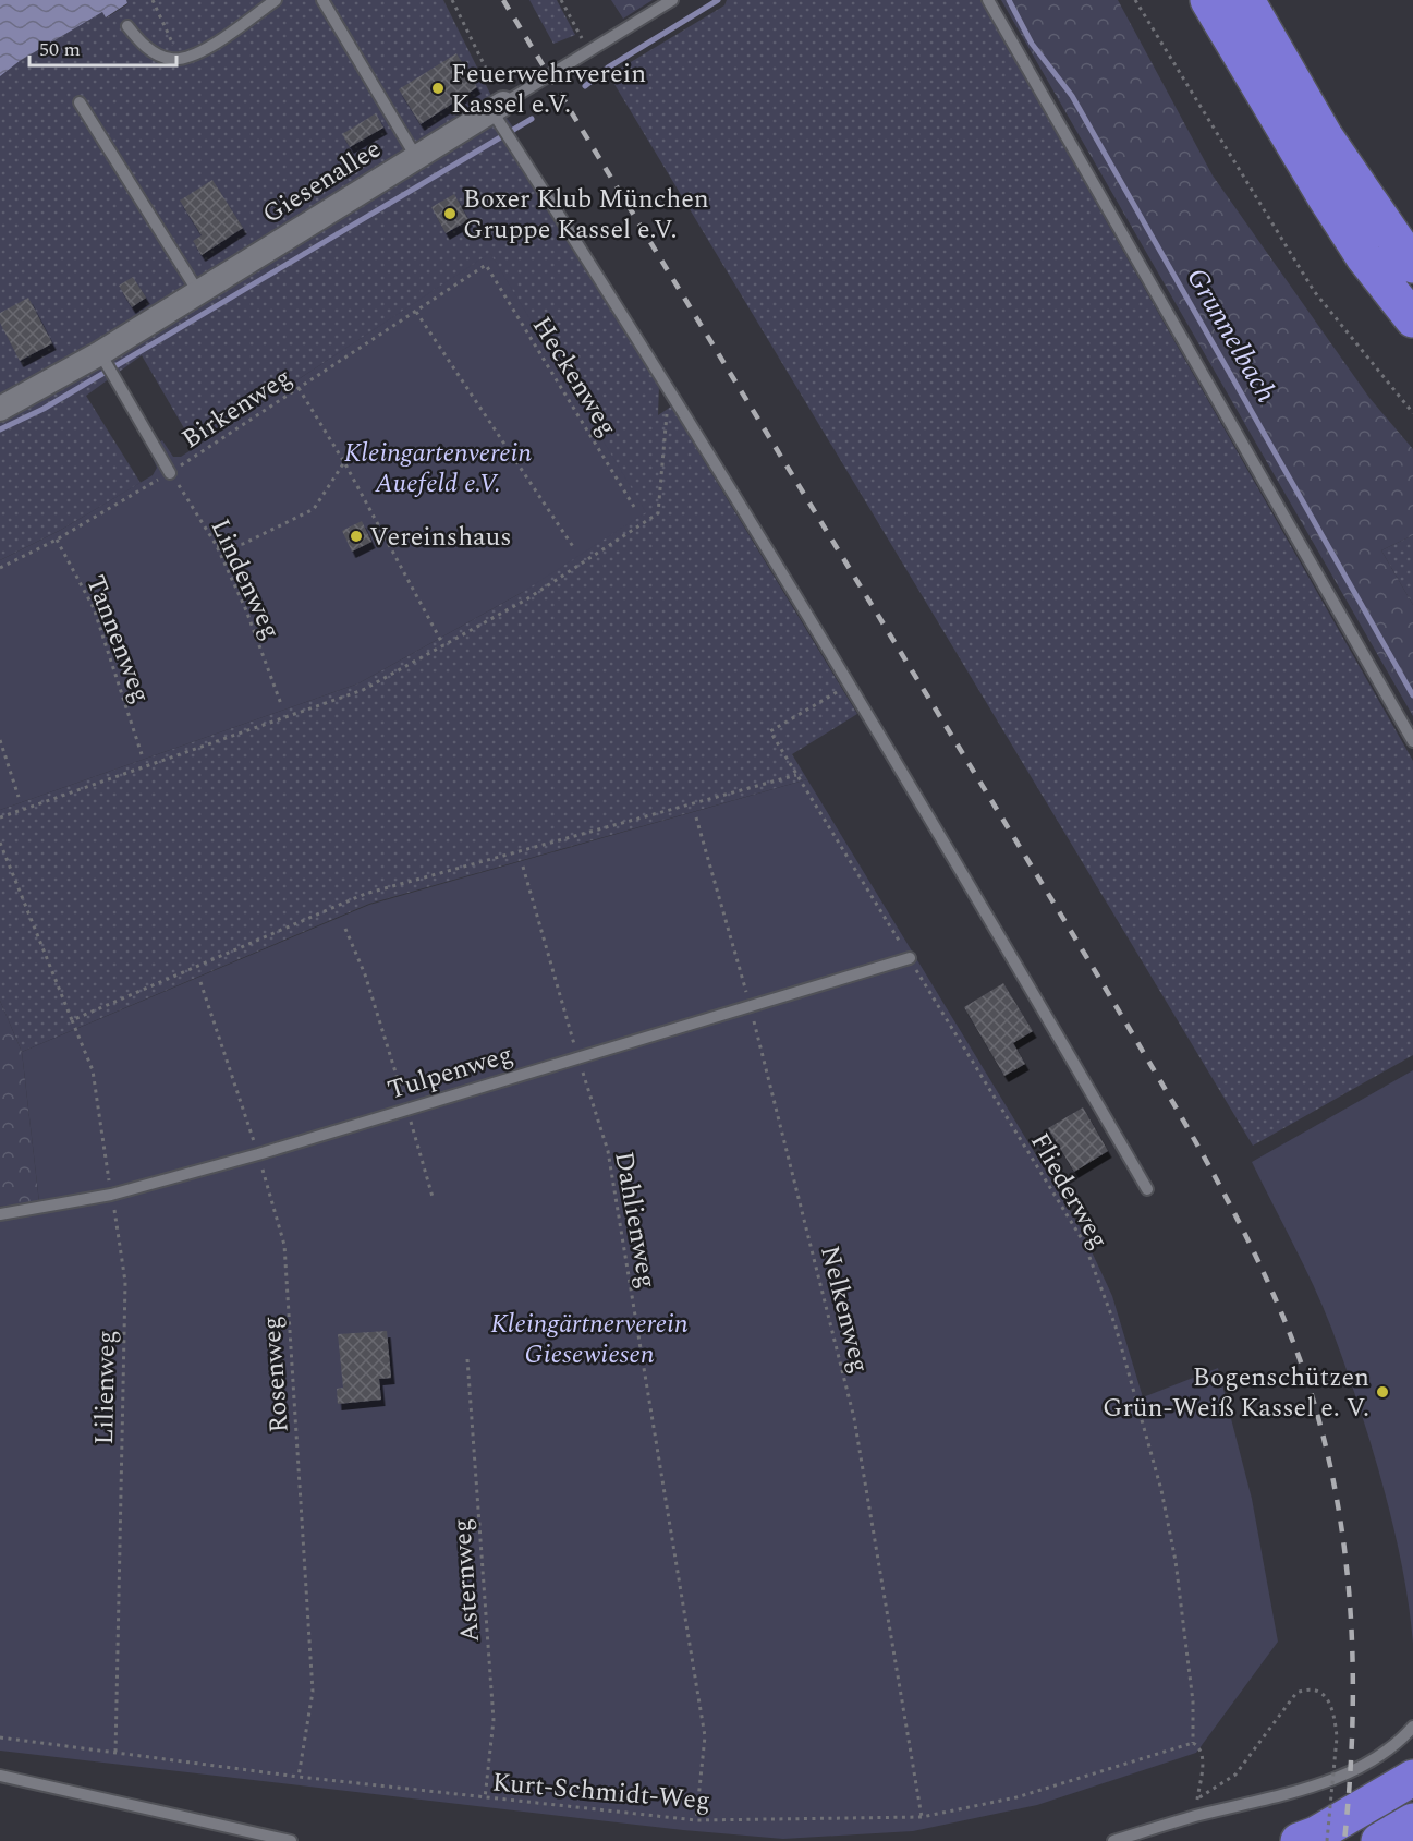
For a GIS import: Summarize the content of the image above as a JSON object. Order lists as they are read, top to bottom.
{
  "streets": {
    "street": ["Giesenallee"],
    "lane": ["Tulpenweg"],
    "path": [
      "Heckenweg",
      "Birkenweg",
      "Lindenweg",
      "Tannenweg",
      "Fliederweg",
      "Dahlienweg",
      "Nelkenweg",
      "Rosenweg",
      "Lilienweg",
      "Asternweg",
      "Kurt-Schmidt-Weg"
    ]
  },
  "crossings": [
    ["Heckenweg", "Birkenweg"],
    ["Birkenweg", "Lindenweg"],
    ["Birkenweg", "Tannenweg"],
    ["Tulpenweg", "Fliederweg"],
    ["Tulpenweg", "Dahlienweg"],
    ["Tulpenweg", "Nelkenweg"],
    ["Tulpenweg", "Rosenweg"],
    ["Tulpenweg", "Lilienweg"],
    ["Fliederweg", "Kurt-Schmidt-Weg"],
    ["Dahlienweg", "Kurt-Schmidt-Weg"],
    ["Nelkenweg", "Kurt-Schmidt-Weg"],
    ["Rosenweg", "Kurt-Schmidt-Weg"],
    ["Lilienweg", "Kurt-Schmidt-Weg"],
    ["Asternweg", "Kurt-Schmidt-Weg"]
  ],
  "water": ["Grunnelbach"],
  "parks": ["Kleingartenverein Auefeld e.V.", "Kleingärtnerverein Giesewiesen"],
  "places": [
    "Feuerwehrverein Kassel e.V.",
    "Boxer Klub München Gruppe Kassel e.V.",
    "Vereinshaus",
    "Bogenschützen Grün-Weiß Kassel e. V."
  ],
  "scale_bar": "50 m"
}
